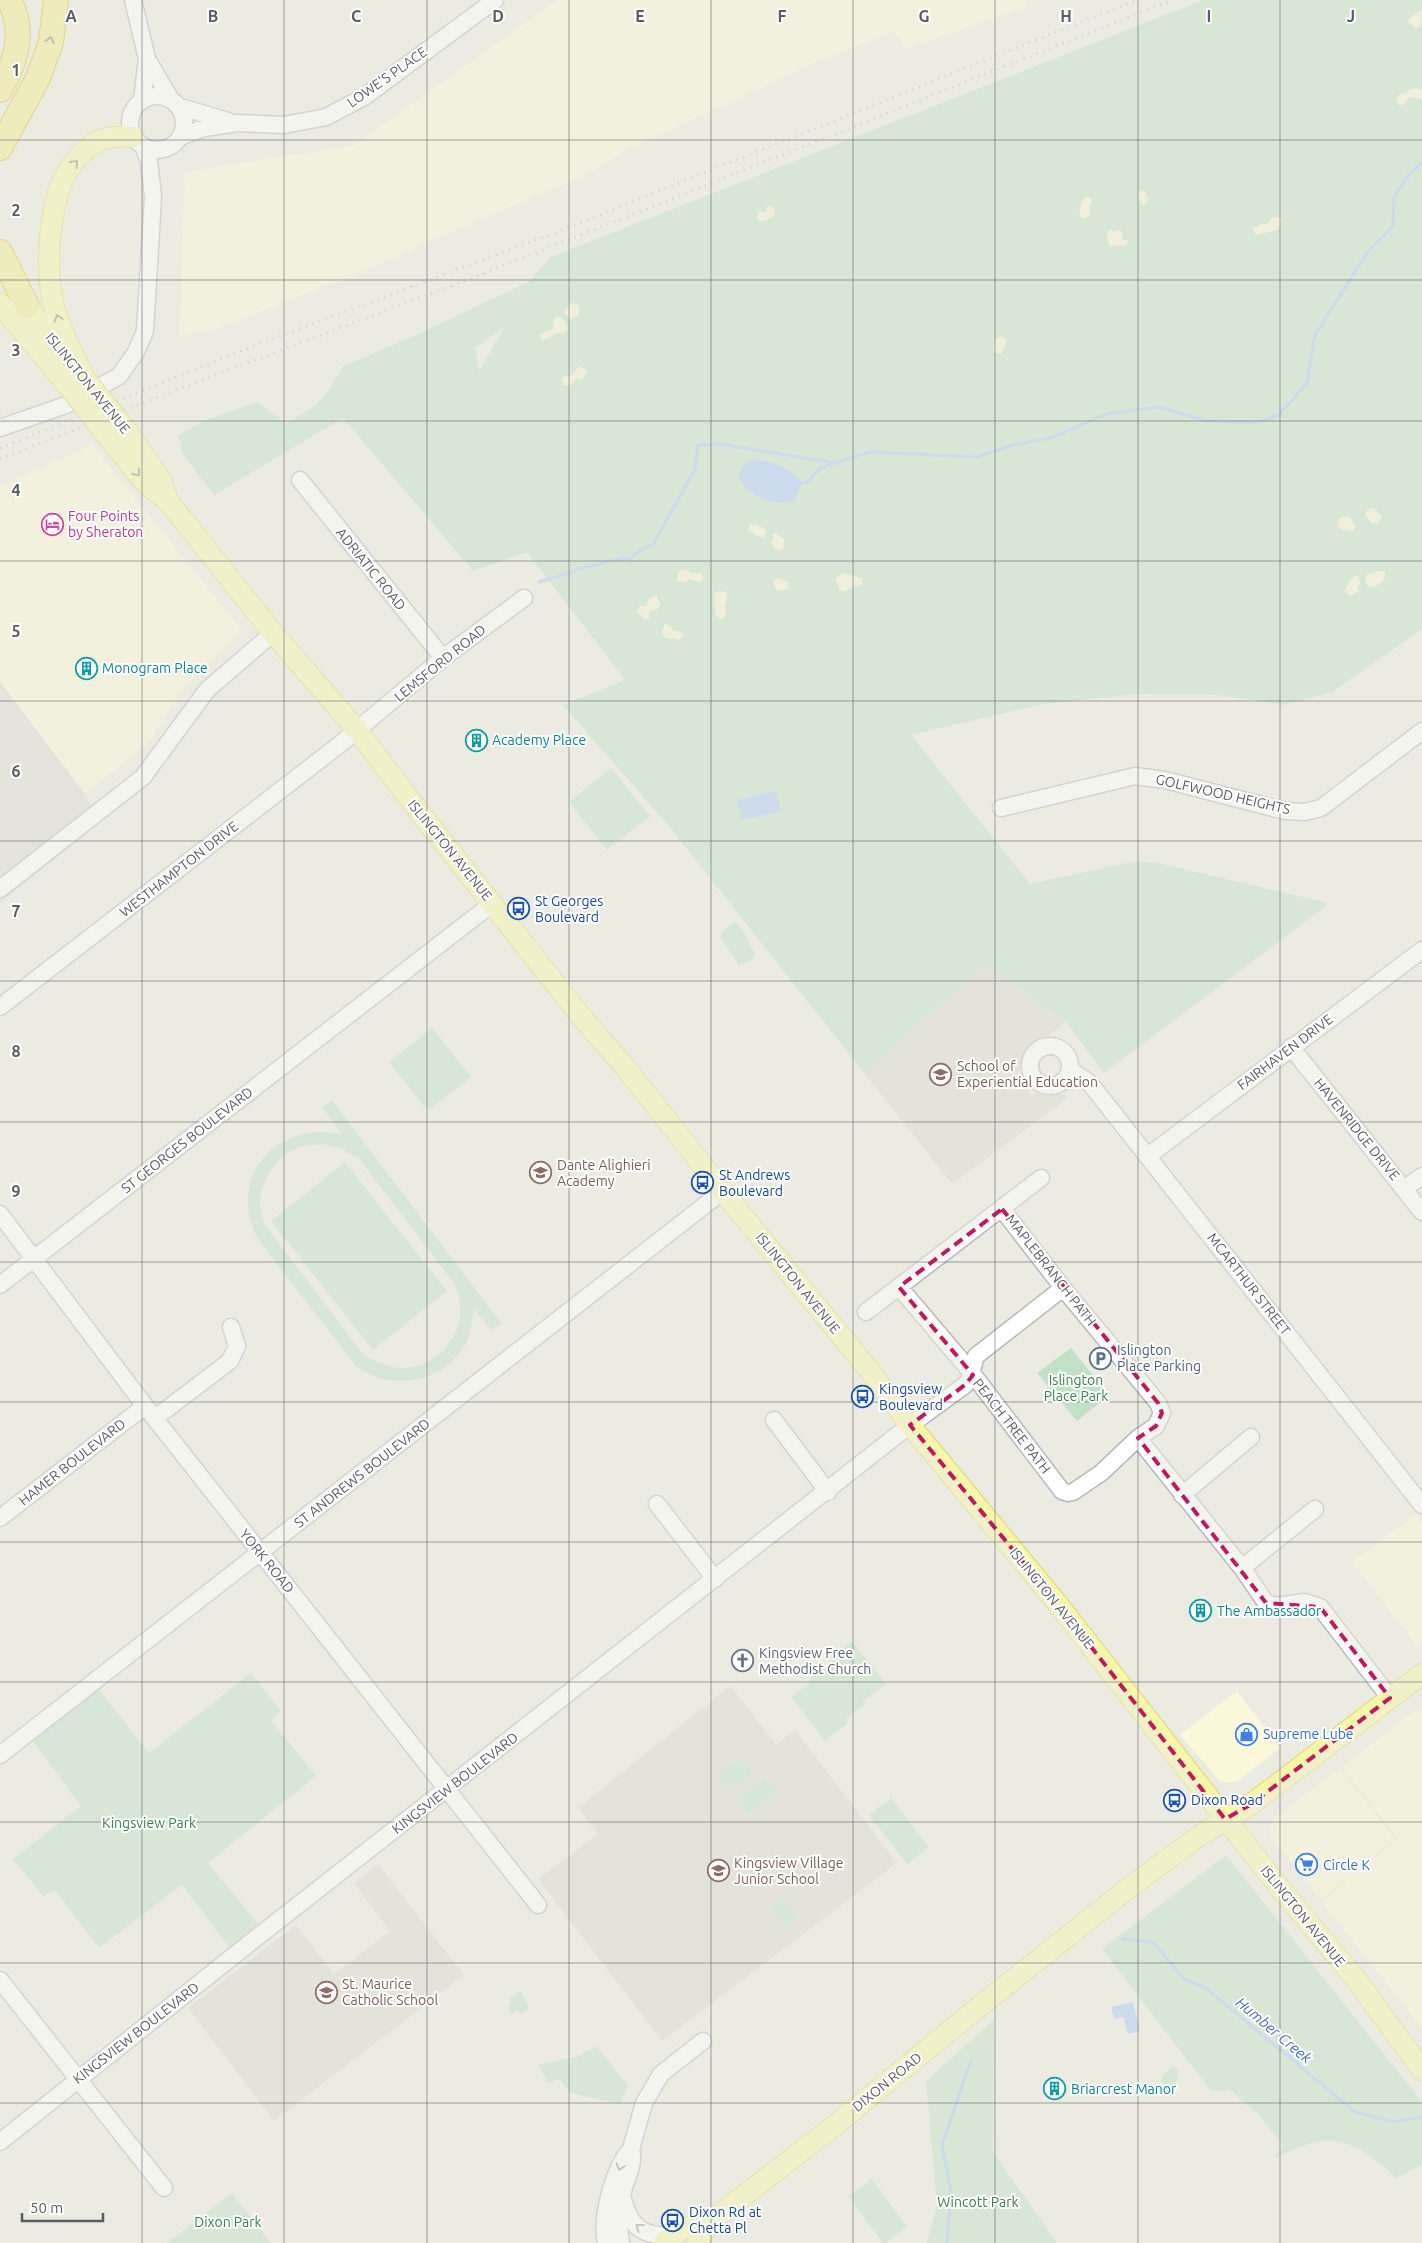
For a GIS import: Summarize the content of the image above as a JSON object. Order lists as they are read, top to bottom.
{
  "streets": {
    "main road": ["ISLINGTON AVENUE", "DIXON ROAD"],
    "street": [
      "LOWE'S PLACE",
      "ADRIATIC ROAD",
      "LEMSFORD ROAD",
      "GOLFWOOD HEIGHTS",
      "WESTHAMPTON DRIVE",
      "FAIRHAVEN DRIVE",
      "HAVENRIDGE DRIVE",
      "ST GEORGES BOULEVARD",
      "MAPLEBRANCH PATH",
      "MCARTHUR STREET",
      "PEACH TREE PATH",
      "HAMER BOULEVARD",
      "ST ANDREWS BOULEVARD",
      "YORK ROAD",
      "KINGSVIEW BOULEVARD"
    ]
  },
  "crossings": [
    ["ISLINGTON AVENUE", "LEMSFORD ROAD"],
    ["ISLINGTON AVENUE", "WESTHAMPTON DRIVE"],
    ["ISLINGTON AVENUE", "ST GEORGES BOULEVARD"],
    ["ISLINGTON AVENUE", "ST ANDREWS BOULEVARD"],
    ["ISLINGTON AVENUE", "KINGSVIEW BOULEVARD"],
    ["ISLINGTON AVENUE", "DIXON ROAD"],
    ["ADRIATIC ROAD", "LEMSFORD ROAD"],
    ["LEMSFORD ROAD", "WESTHAMPTON DRIVE"],
    ["FAIRHAVEN DRIVE", "HAVENRIDGE DRIVE"],
    ["FAIRHAVEN DRIVE", "MCARTHUR STREET"],
    ["ST GEORGES BOULEVARD", "YORK ROAD"],
    ["MAPLEBRANCH PATH", "PEACH TREE PATH"],
    ["MAPLEBRANCH PATH", "KINGSVIEW BOULEVARD"],
    ["PEACH TREE PATH", "KINGSVIEW BOULEVARD"],
    ["HAMER BOULEVARD", "YORK ROAD"],
    ["ST ANDREWS BOULEVARD", "YORK ROAD"],
    ["YORK ROAD", "KINGSVIEW BOULEVARD"]
  ],
  "water": ["Humber Creek"],
  "parks": [
    "Islington Place Park",
    "Kingsview Park",
    "Wincott Park",
    "Dixon Park"
  ],
  "places": {
    "hotel": ["Four Points by Sheraton"],
    "building": [
      "Monogram Place",
      "Academy Place",
      "The Ambassador",
      "Briarcrest Manor"
    ],
    "bus stop": [
      "St Georges Boulevard",
      "St Andrews Boulevard",
      "Kingsview Boulevard",
      "Dixon Road",
      "Dixon Rd at Chetta Pl"
    ],
    "school or university": [
      "School of Experiential Education",
      "Dante Alighieri Academy",
      "Kingsview Village Junior School",
      "St. Maurice Catholic School"
    ],
    "parking": ["Islington Place Parking"],
    "church": ["Kingsview Free Methodist Church"],
    "shop": ["Supreme Lube"],
    "supermarket": ["Circle K"]
  },
  "scale_bar": "50 m",
  "grid": {
    "columns": [
      "A",
      "B",
      "C",
      "D",
      "E",
      "F",
      "G",
      "H",
      "I",
      "J"
    ],
    "rows": [
      "1",
      "2",
      "3",
      "4",
      "5",
      "6",
      "7",
      "8",
      "9"
    ]
  }
}
